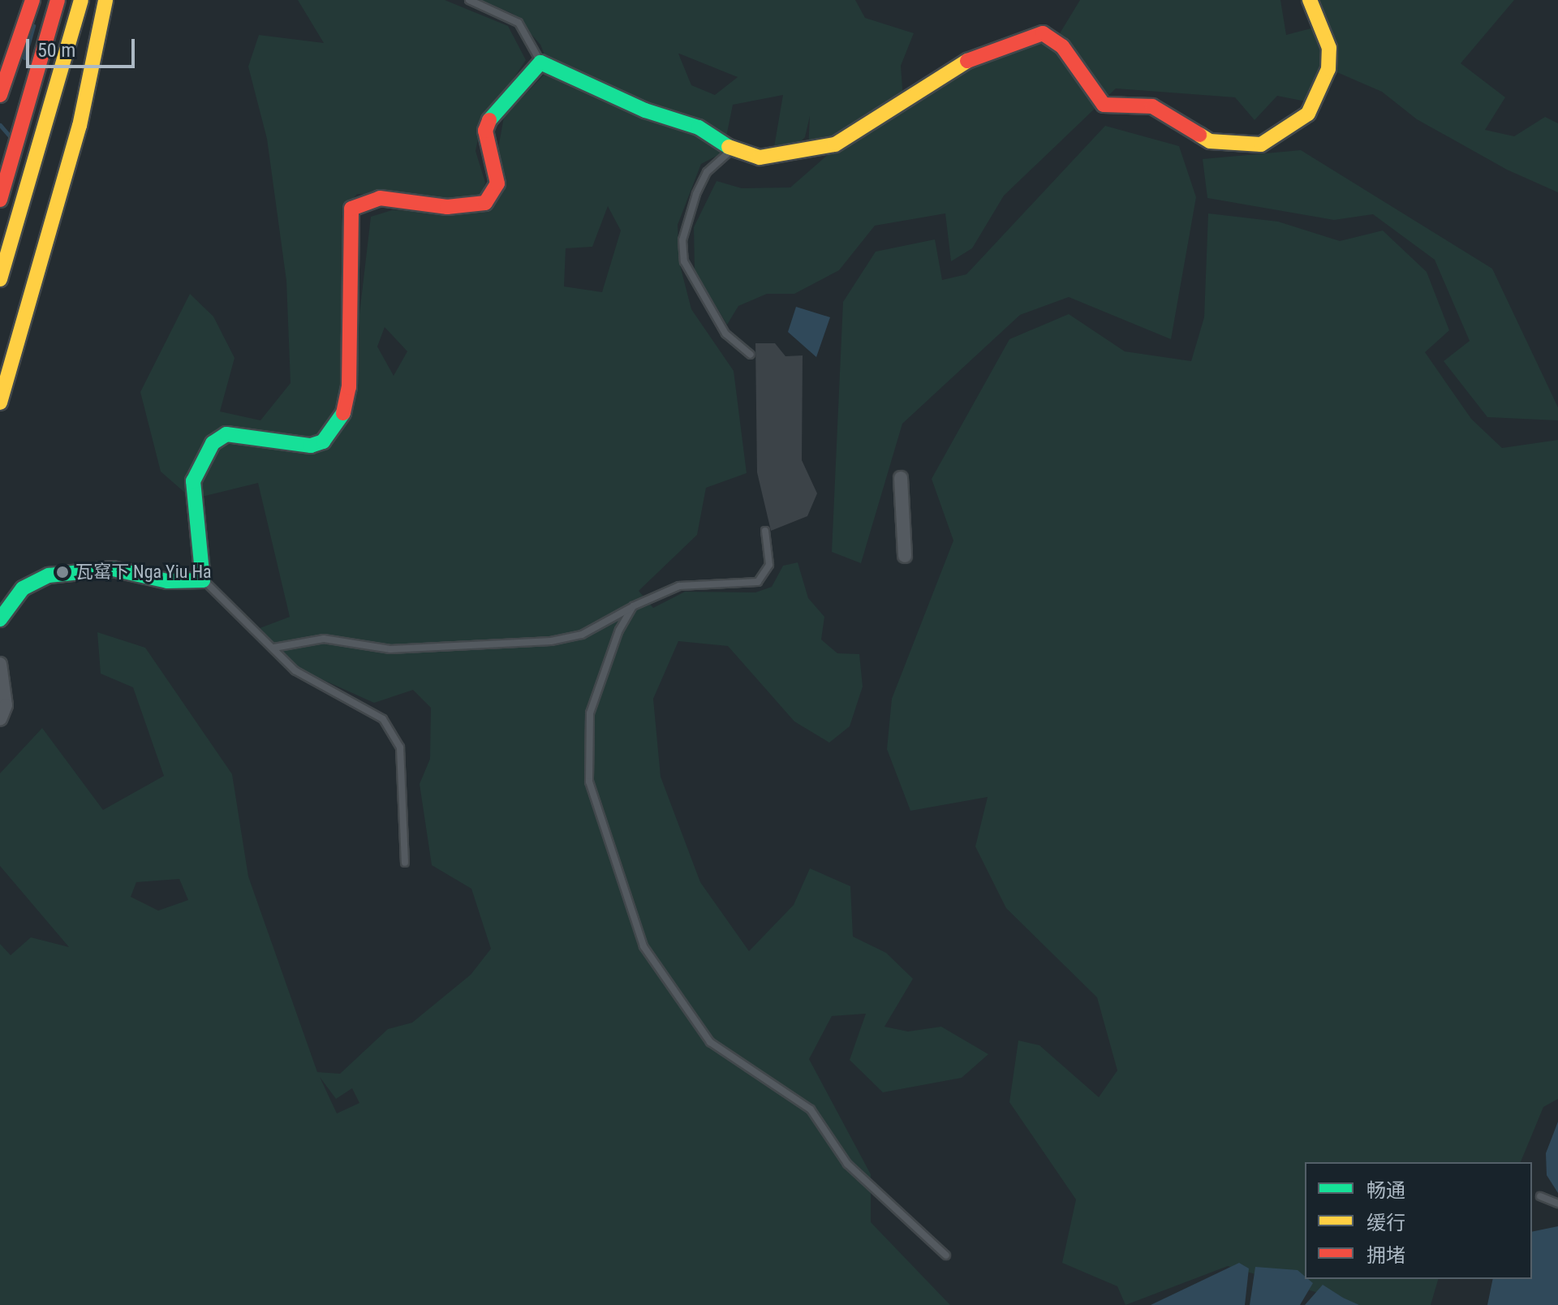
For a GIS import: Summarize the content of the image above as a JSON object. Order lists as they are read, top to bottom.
{
  "places": ["瓦窰下 Nga Yiu Ha"],
  "legend": ["畅通", "缓行", "拥堵"],
  "scale_bar": "50 m"
}
